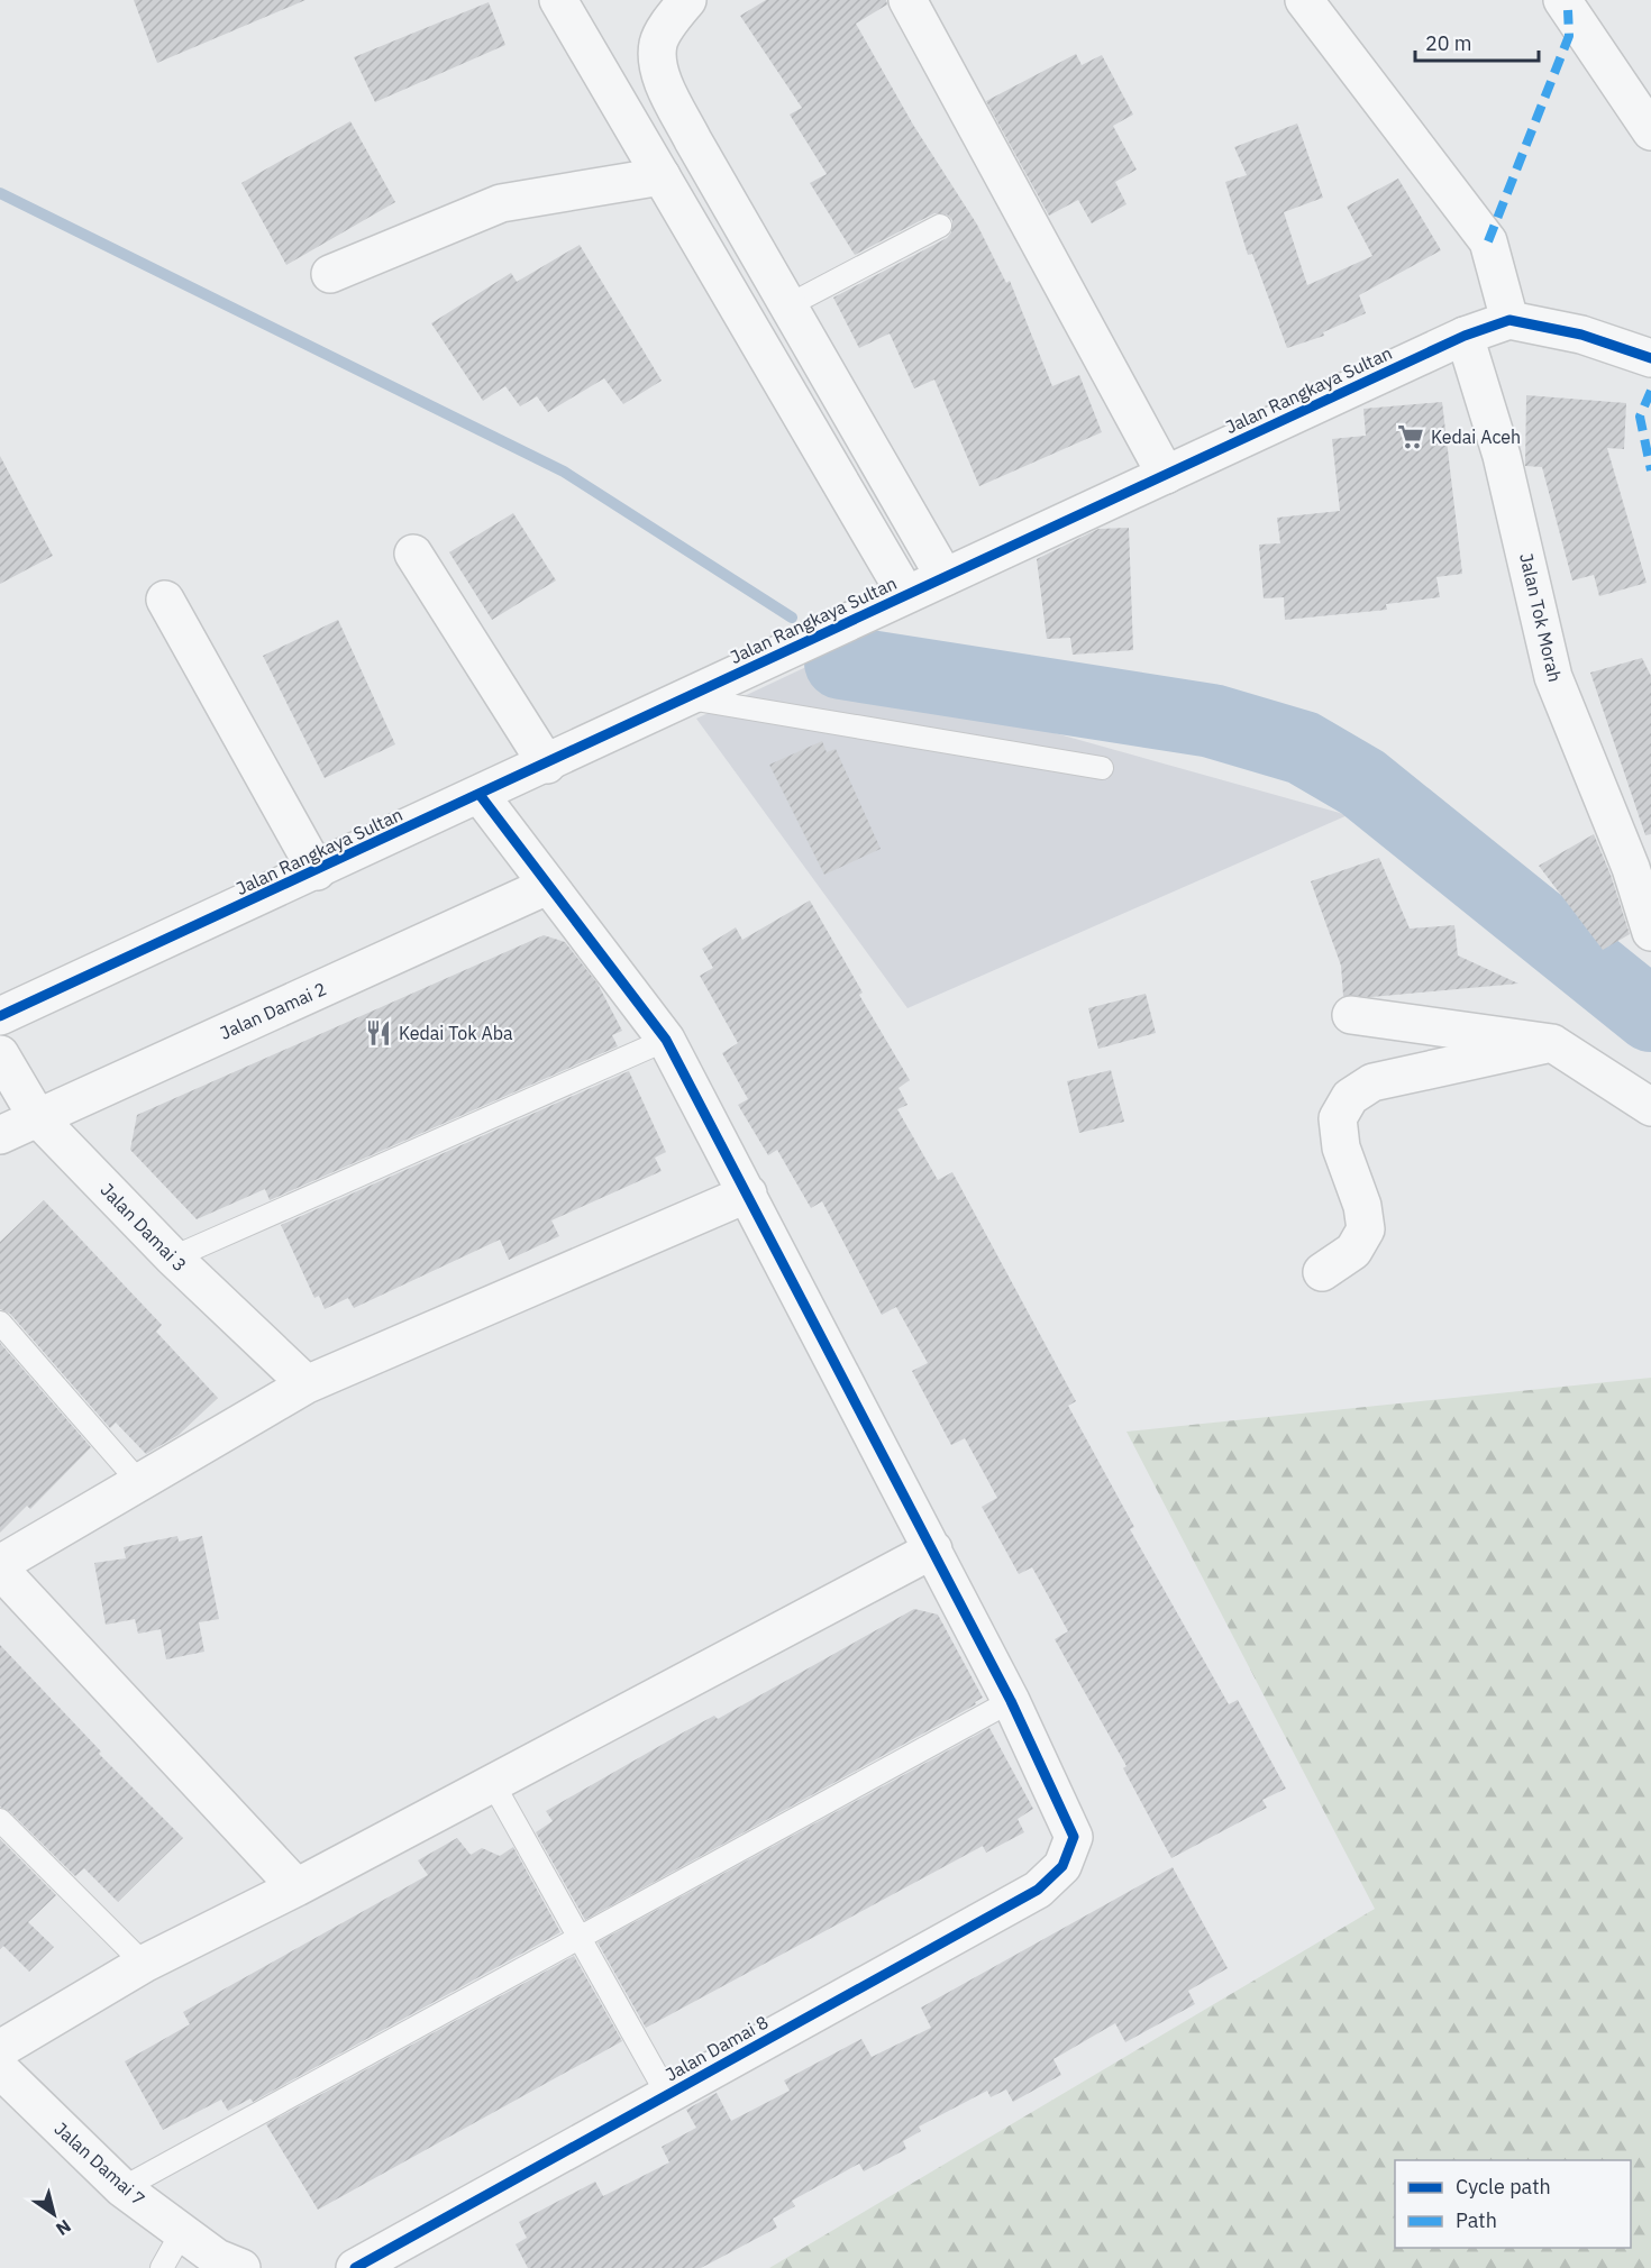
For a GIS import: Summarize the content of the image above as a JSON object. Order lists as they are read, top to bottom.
{
  "streets": {
    "street": [
      "Jalan Rangkaya Sultan",
      "Jalan Tok Morah",
      "Jalan Damai 2",
      "Jalan Damai 3",
      "Jalan Damai 8",
      "Jalan Damai 7"
    ]
  },
  "crossings": [
    ["Jalan Rangkaya Sultan", "Jalan Tok Morah"],
    ["Jalan Damai 2", "Jalan Damai 3"]
  ],
  "places": {
    "supermarket": ["Kedai Aceh"],
    "restaurant": ["Kedai Tok Aba"]
  },
  "legend": ["Cycle path", "Path"],
  "scale_bar": "20 m",
  "north": "bottom right"
}
